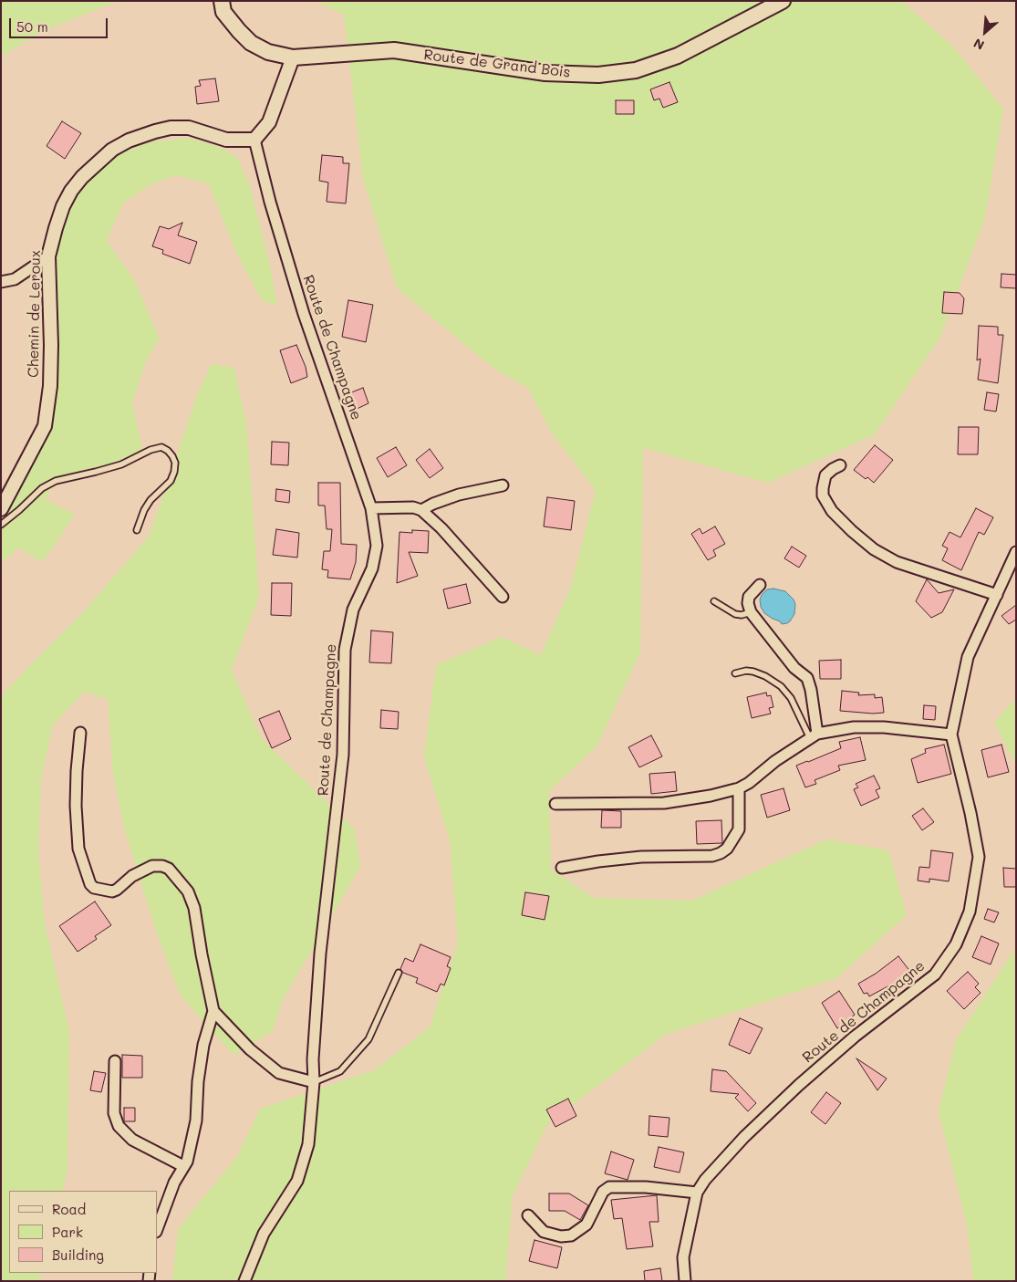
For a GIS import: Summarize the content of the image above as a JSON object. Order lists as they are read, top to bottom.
{
  "streets": {
    "main road": ["Route de Grand Bois"],
    "street": ["Chemin de Leroux", "Route de Champagne"]
  },
  "crossings": [
    ["Chemin de Leroux", "Route de Champagne"]
  ],
  "legend": ["Road", "Park", "Building"],
  "scale_bar": "50 m",
  "north": "bottom left"
}
